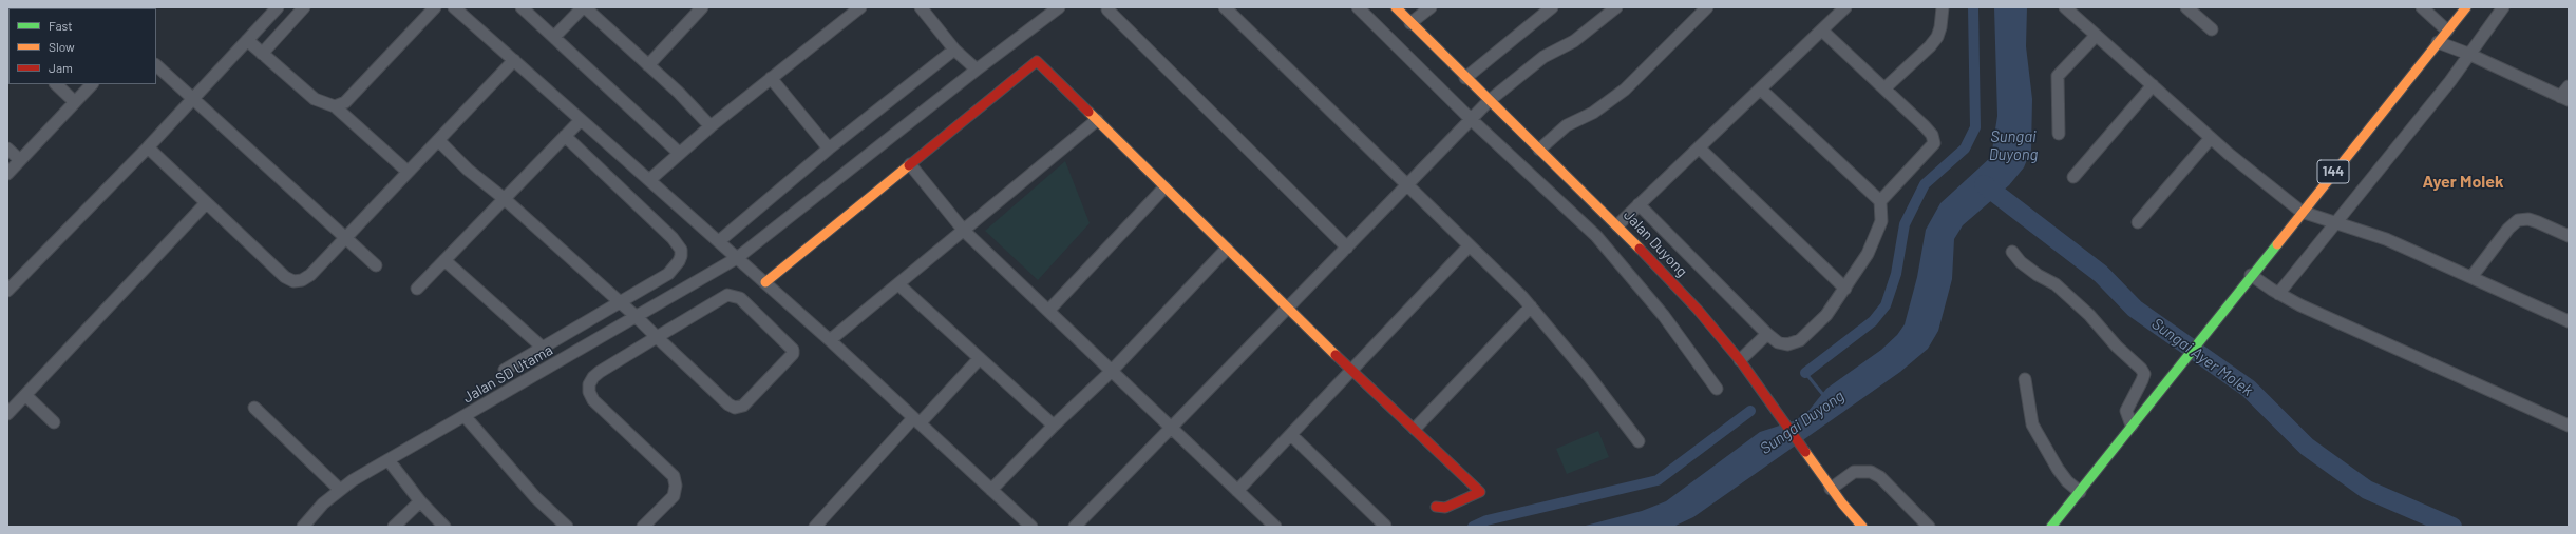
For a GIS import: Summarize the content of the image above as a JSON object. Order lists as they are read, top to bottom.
{
  "streets": {
    "main road": ["144", "Jalan Duyong"],
    "street": ["Jalan SD Utama"]
  },
  "districts": ["Ayer Molek"],
  "water": ["Sungai Duyong", "Sungai Ayer Molek"],
  "legend": ["Fast", "Slow", "Jam"]
}
